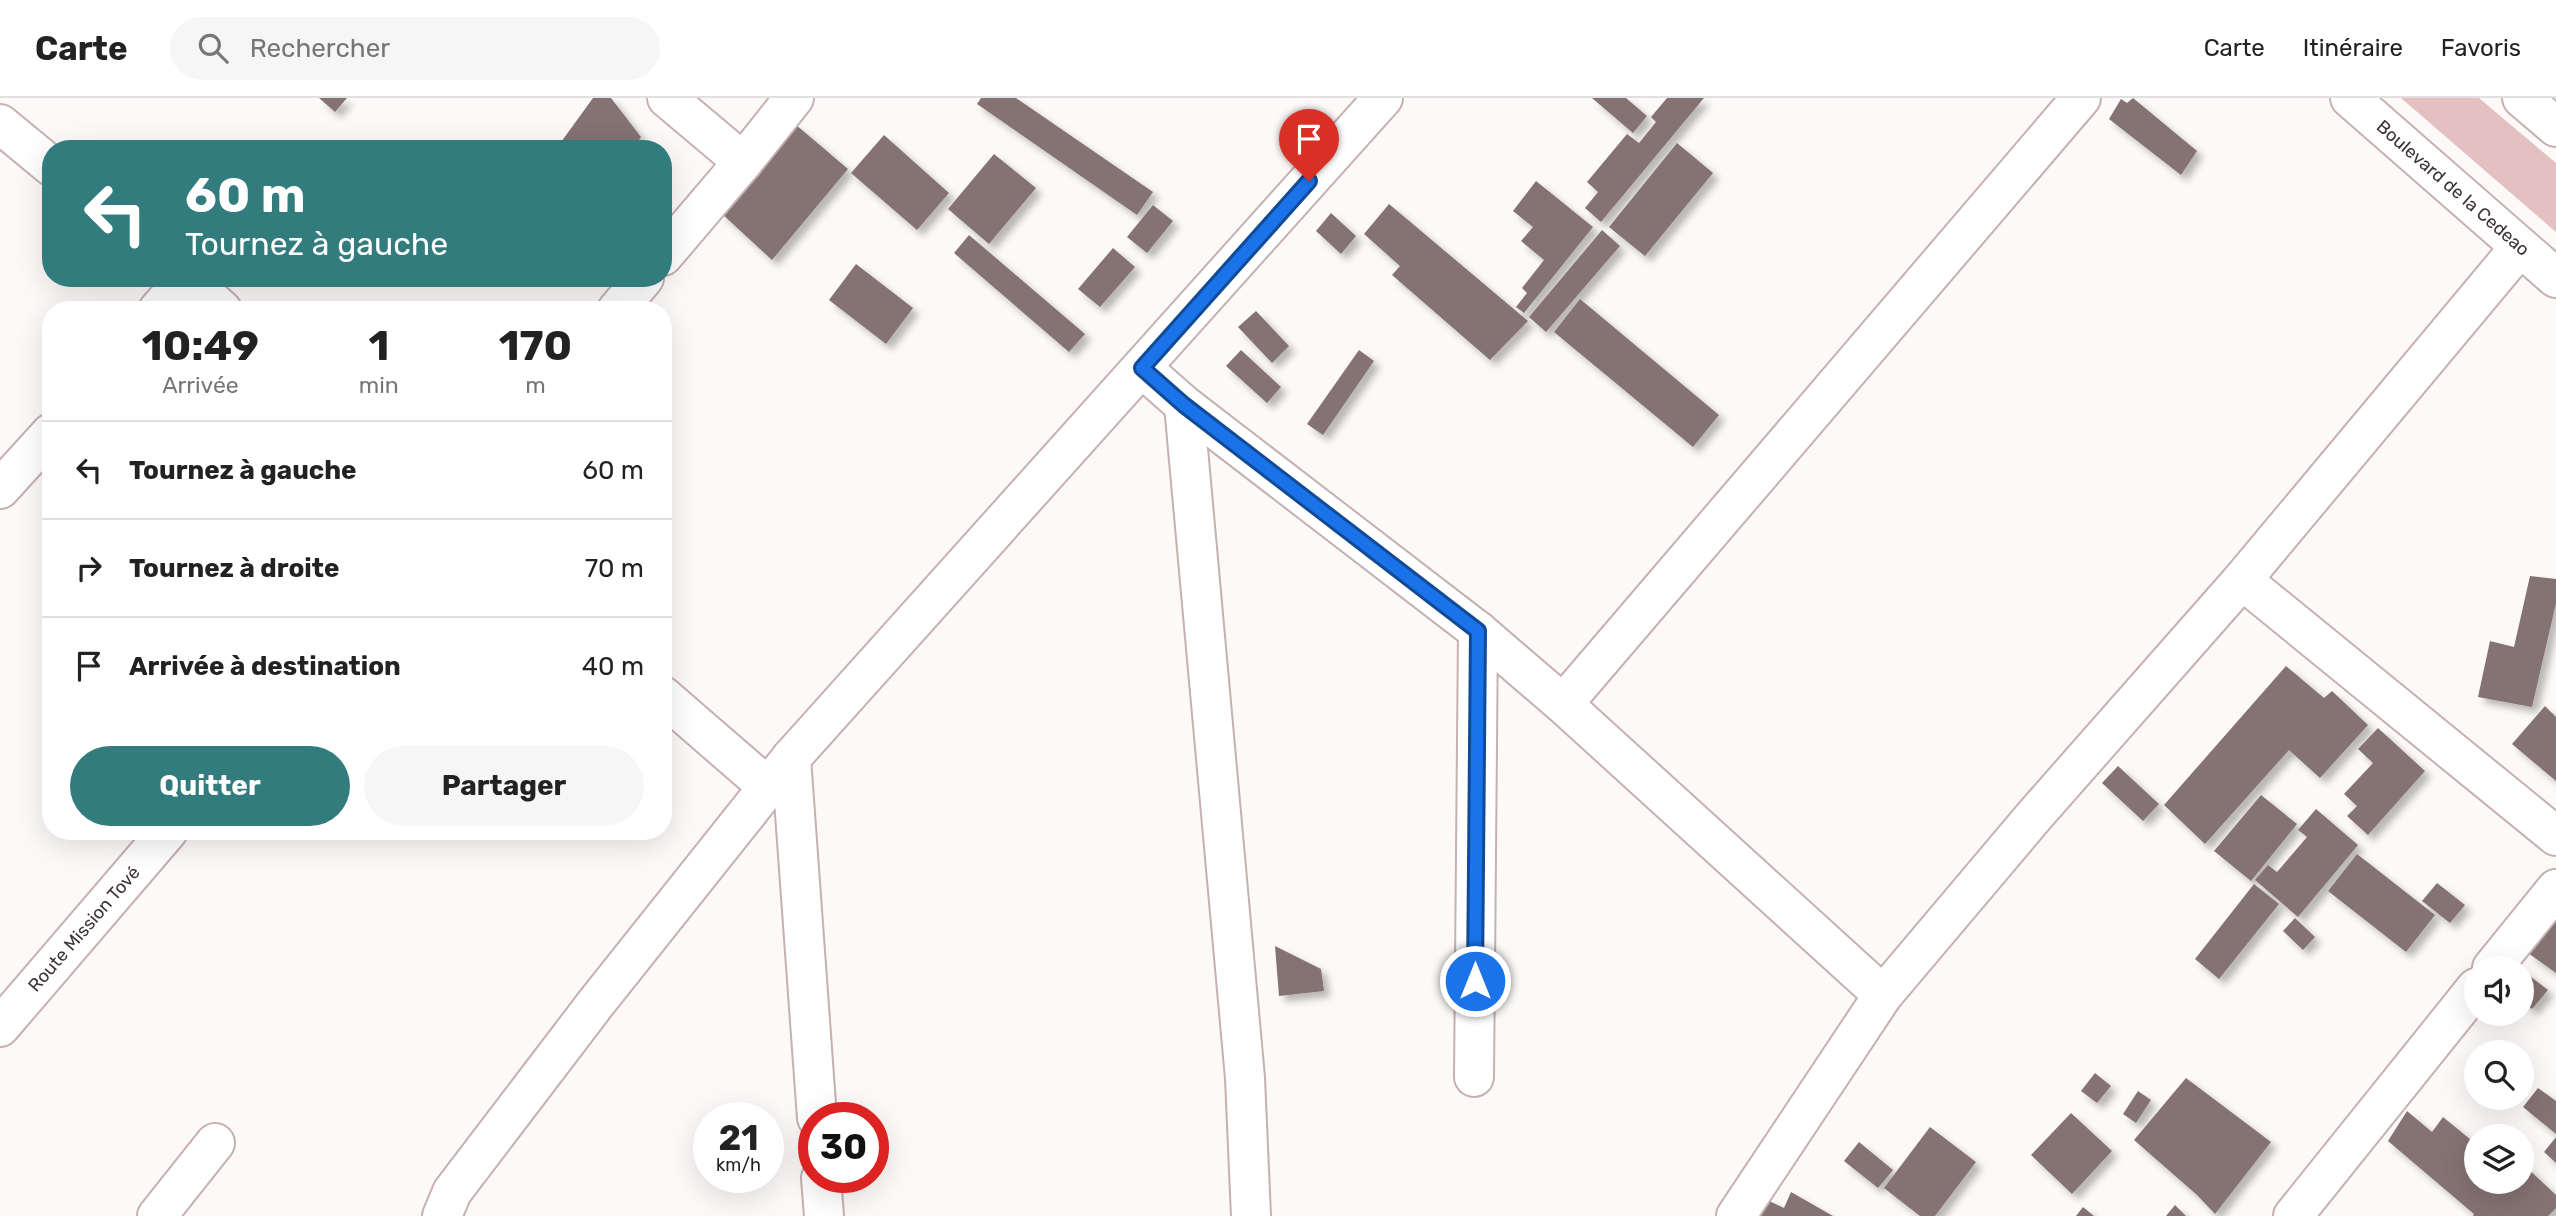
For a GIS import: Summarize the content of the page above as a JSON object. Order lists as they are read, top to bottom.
{
  "streets": {
    "street": ["Boulevard de la Cedeao", "Route Mission Tové"]
  },
  "page": {
    "header": "Carte",
    "search": "Rechercher",
    "nav": ["Carte", "Itinéraire", "Favoris"],
    "turn": ["60 m", "Tournez à gauche"],
    "eta": [
      "10:49",
      "Arrivée",
      "1",
      "min",
      "170",
      "m"
    ],
    "list": [
      {
        "name": "Tournez à gauche",
        "value": "60 m"
      },
      {
        "name": "Tournez à droite",
        "value": "70 m"
      },
      {
        "name": "Arrivée à destination",
        "value": "40 m"
      }
    ],
    "buttons": ["Quitter", "Partager"],
    "speed": "21 km/h",
    "limit": "30"
  }
}
